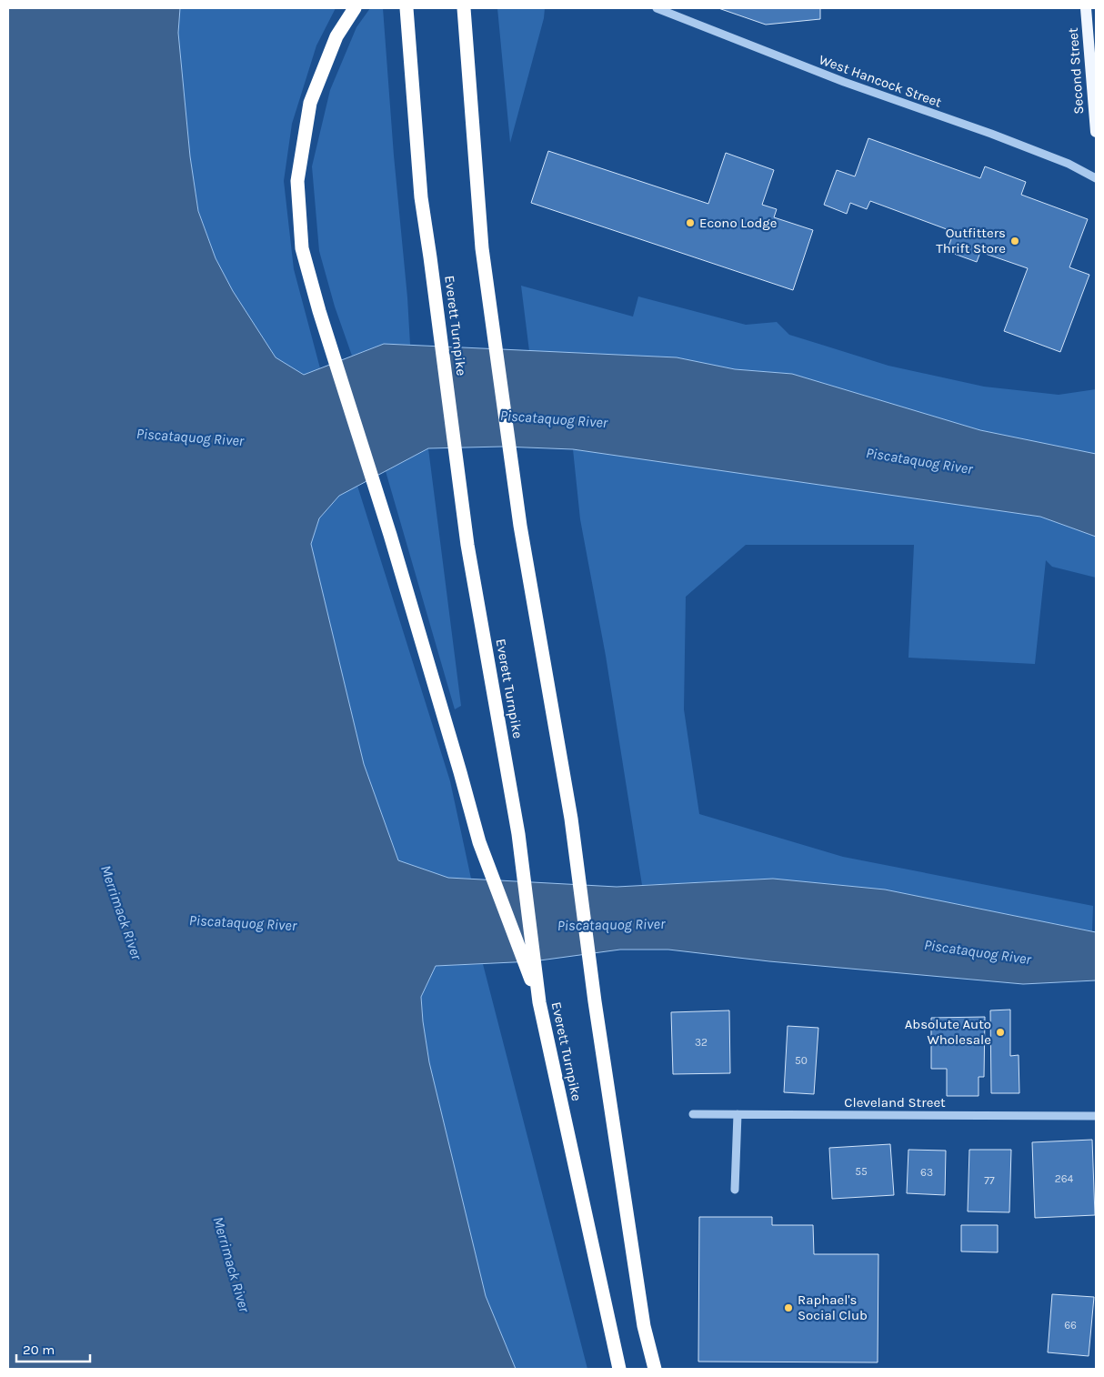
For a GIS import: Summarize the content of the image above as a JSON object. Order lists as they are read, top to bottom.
{
  "streets": {
    "highway": ["Everett Turnpike"],
    "main road": ["Second Street"],
    "street": ["West Hancock Street", "Cleveland Street"]
  },
  "water": ["Piscataquog River", "Merrimack River"],
  "places": [
    "Econo Lodge",
    "Outfitters Thrift Store",
    "Absolute Auto Wholesale",
    "Raphael's Social Club"
  ],
  "house_numbers": [
    "32",
    "50",
    "55",
    "63",
    "264",
    "77",
    "66"
  ],
  "scale_bar": "20 m"
}
